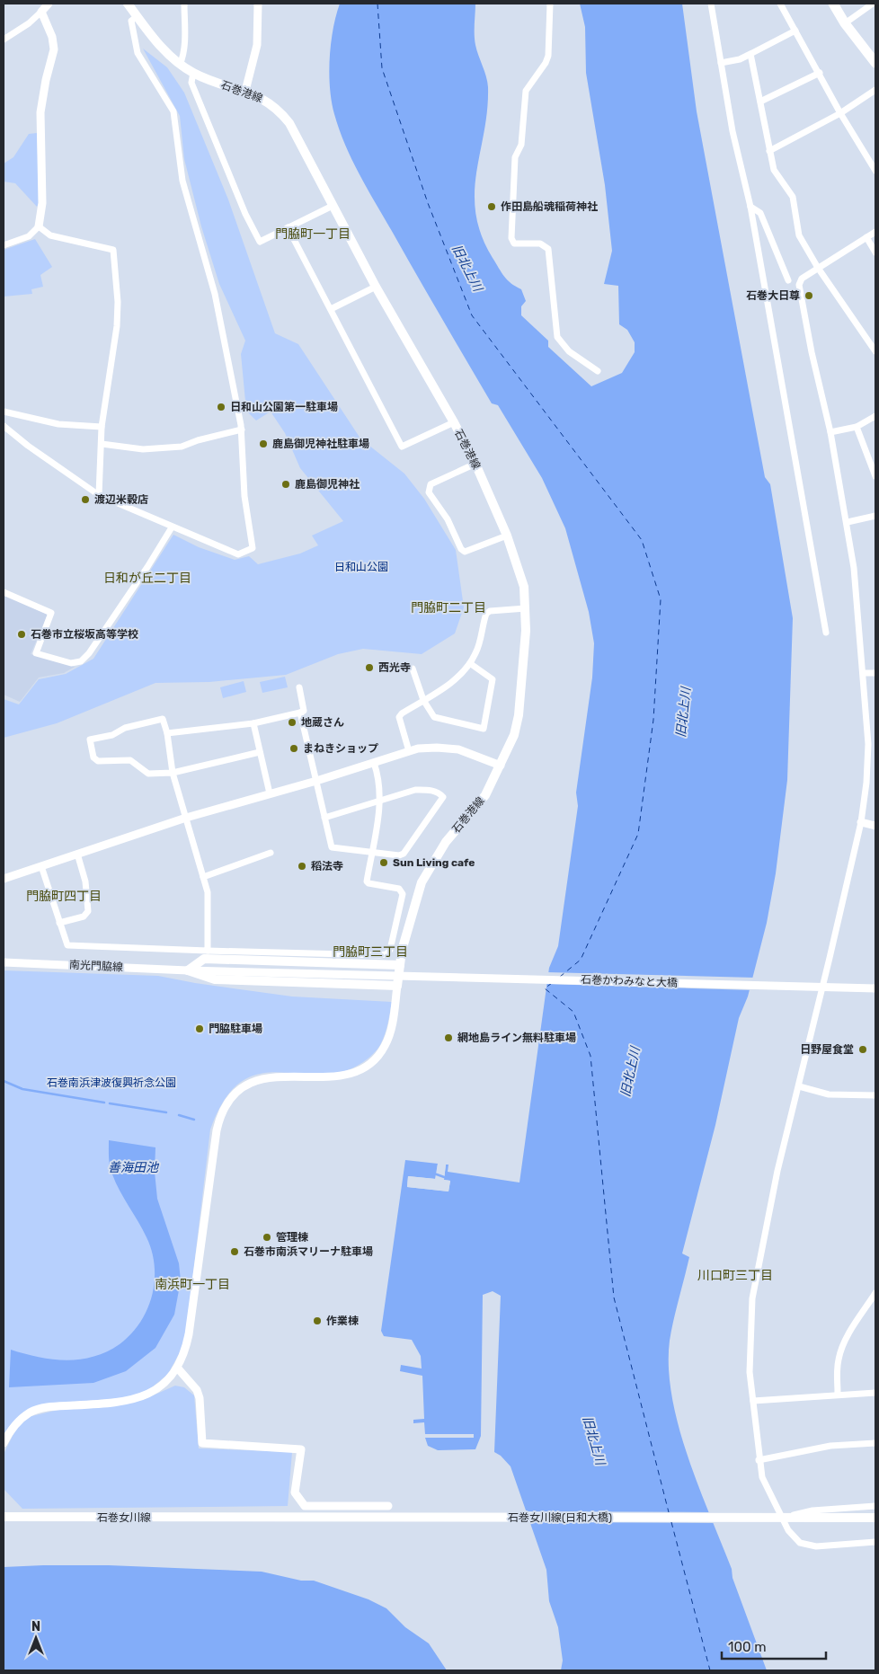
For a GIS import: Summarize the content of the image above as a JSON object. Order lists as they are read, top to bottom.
{
  "streets": {
    "main road": ["石巻港線", "石巻女川線", "石巻女川線(日和大橋)"],
    "street": ["南光門脇線", "石巻かわみなと大橋"]
  },
  "crossings": [
    ["南光門脇線", "石巻かわみなと大橋"],
    ["石巻女川線", "石巻女川線(日和大橋)"]
  ],
  "districts": [
    "門脇町一丁目",
    "日和が丘二丁目",
    "門脇町二丁目",
    "門脇町四丁目",
    "門脇町三丁目",
    "川口町三丁目",
    "南浜町一丁目"
  ],
  "water": ["旧北上川", "善海田池"],
  "parks": ["日和山公園", "石巻南浜津波復興祈念公園"],
  "places": [
    "作田島船魂稲荷神社",
    "石巻大日尊",
    "日和山公園第一駐車場",
    "鹿島御児神社駐車場",
    "鹿島御児神社",
    "渡辺米穀店",
    "石巻市立桜坂高等学校",
    "西光寺",
    "地蔵さん",
    "まねきショップ",
    "Sun Living cafe",
    "稻法寺",
    "門脇駐車場",
    "網地島ライン無料駐車場",
    "日野屋食堂",
    "管理棟",
    "石巻市南浜マリーナ駐車場",
    "作業棟"
  ],
  "scale_bar": "100 m",
  "north": "top"
}
